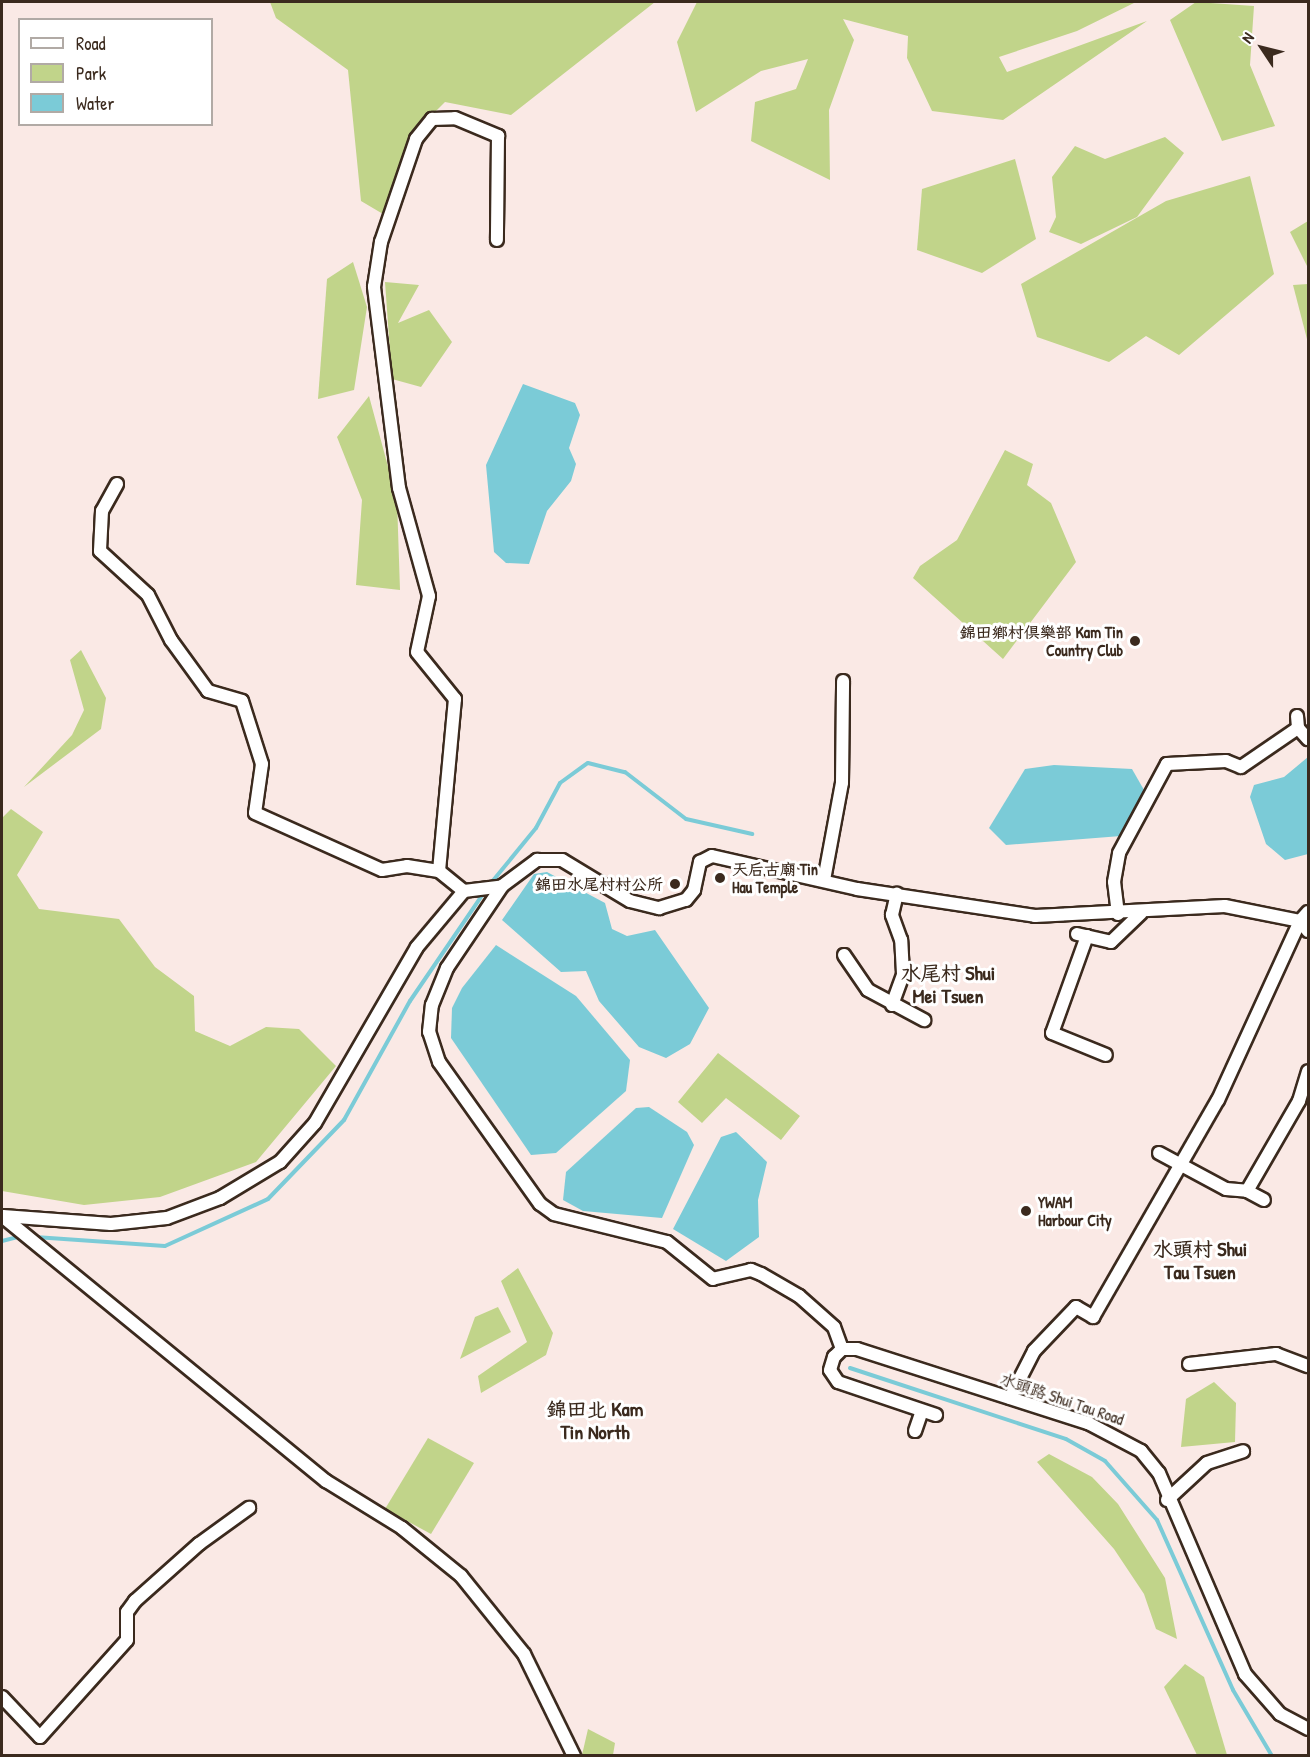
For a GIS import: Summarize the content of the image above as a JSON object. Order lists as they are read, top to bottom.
{
  "streets": {
    "street": ["水頭路 Shui Tau Road"]
  },
  "districts": ["水尾村 Shui Mei Tsuen", "水頭村 Shui Tau Tsuen", "錦田北 Kam Tin North"],
  "places": [
    "錦田鄉村俱樂部 Kam Tin Country Club",
    "天后古廟 Tin Hau Temple",
    "錦田水尾村村公所",
    "YWAM Harbour City"
  ],
  "legend": ["Road", "Park", "Water"],
  "north": "top left"
}
